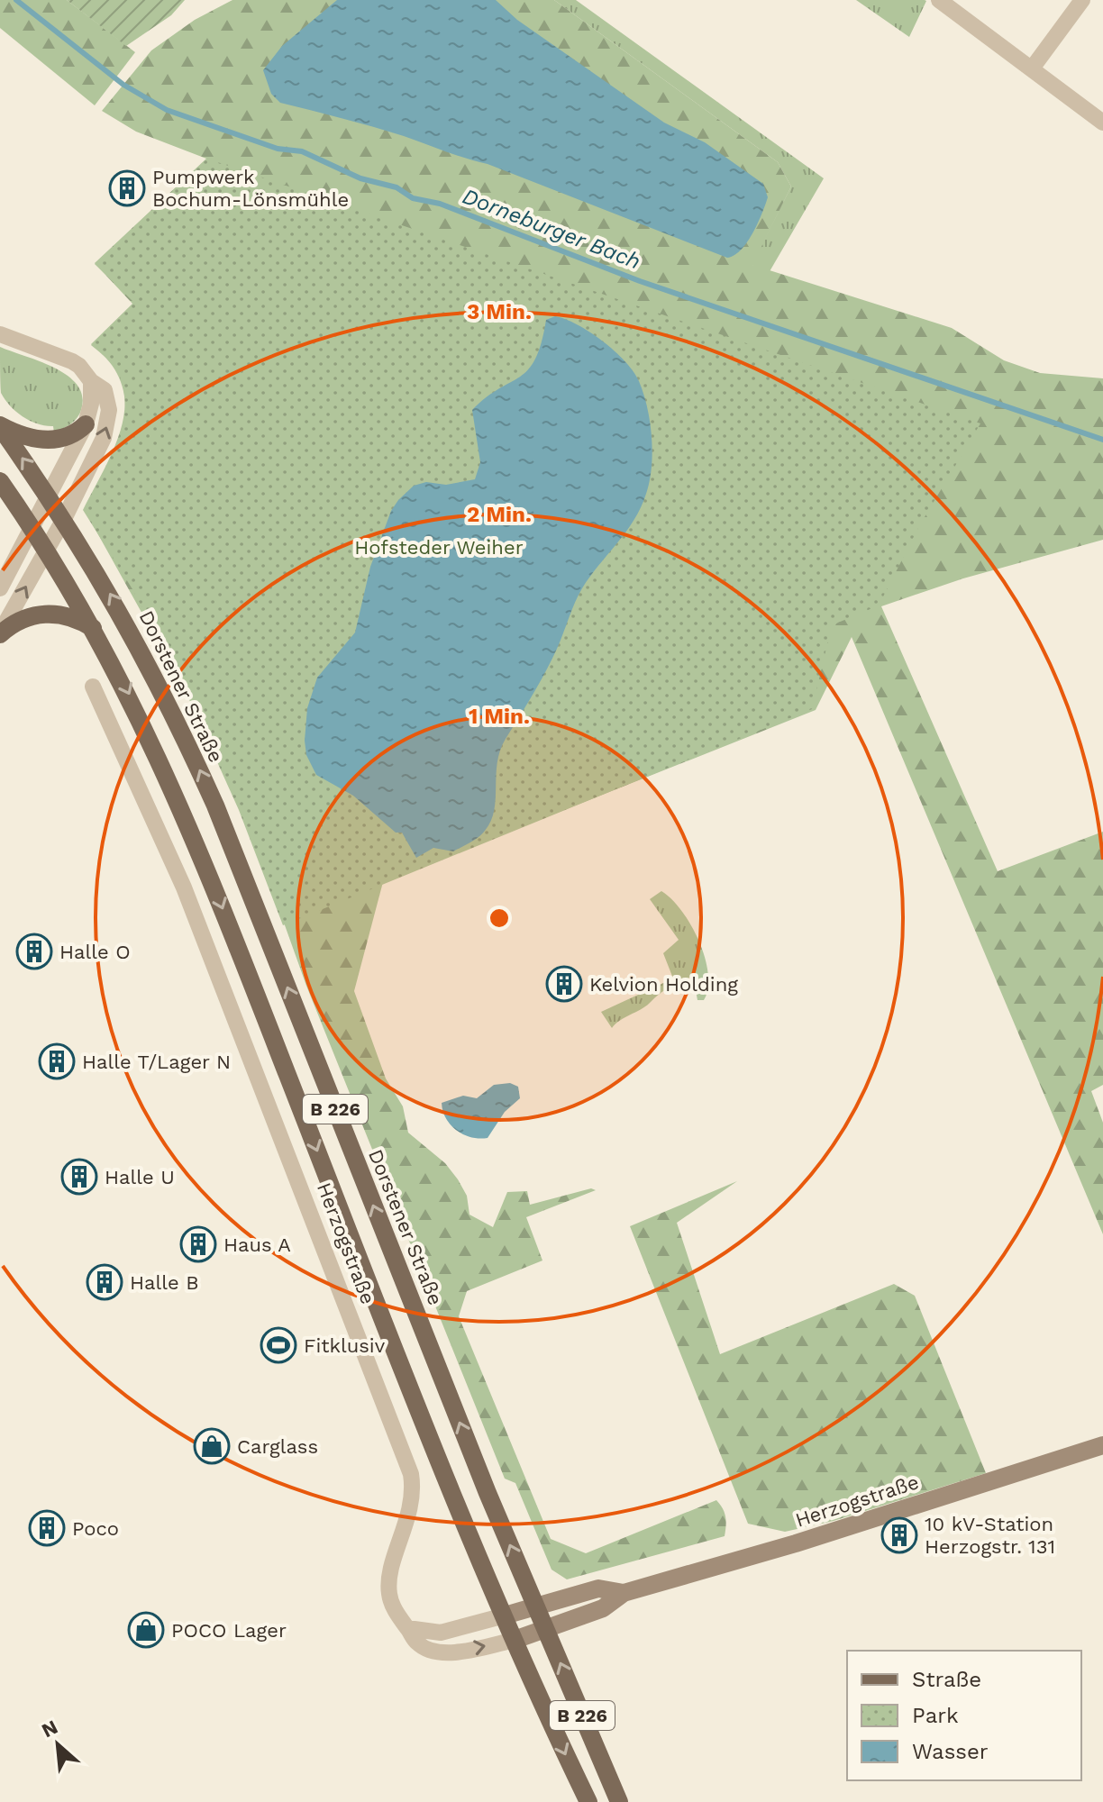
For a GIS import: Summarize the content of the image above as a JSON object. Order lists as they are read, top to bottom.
{
  "streets": {
    "main road": ["Dorstener Straße", "B 226"],
    "street": ["Herzogstraße"]
  },
  "crossings": [
    ["Dorstener Straße", "Herzogstraße"],
    ["B 226", "Herzogstraße"]
  ],
  "water": ["Dorneburger Bach"],
  "parks": ["Hofsteder Weiher"],
  "places": {
    "building": [
      "Pumpwerk Bochum-Lönsmühle",
      "Halle O",
      "Kelvion Holding",
      "Halle T/Lager N",
      "Halle U",
      "Haus A",
      "Halle B",
      "Poco",
      "10 kV-Station Herzogstr. 131"
    ],
    "sports": ["Fitklusiv"],
    "shop": ["Carglass", "POCO Lager"]
  },
  "legend": ["Straße", "Park", "Wasser"],
  "north": "top left",
  "rings": ["3 Min.", "2 Min.", "1 Min."]
}
